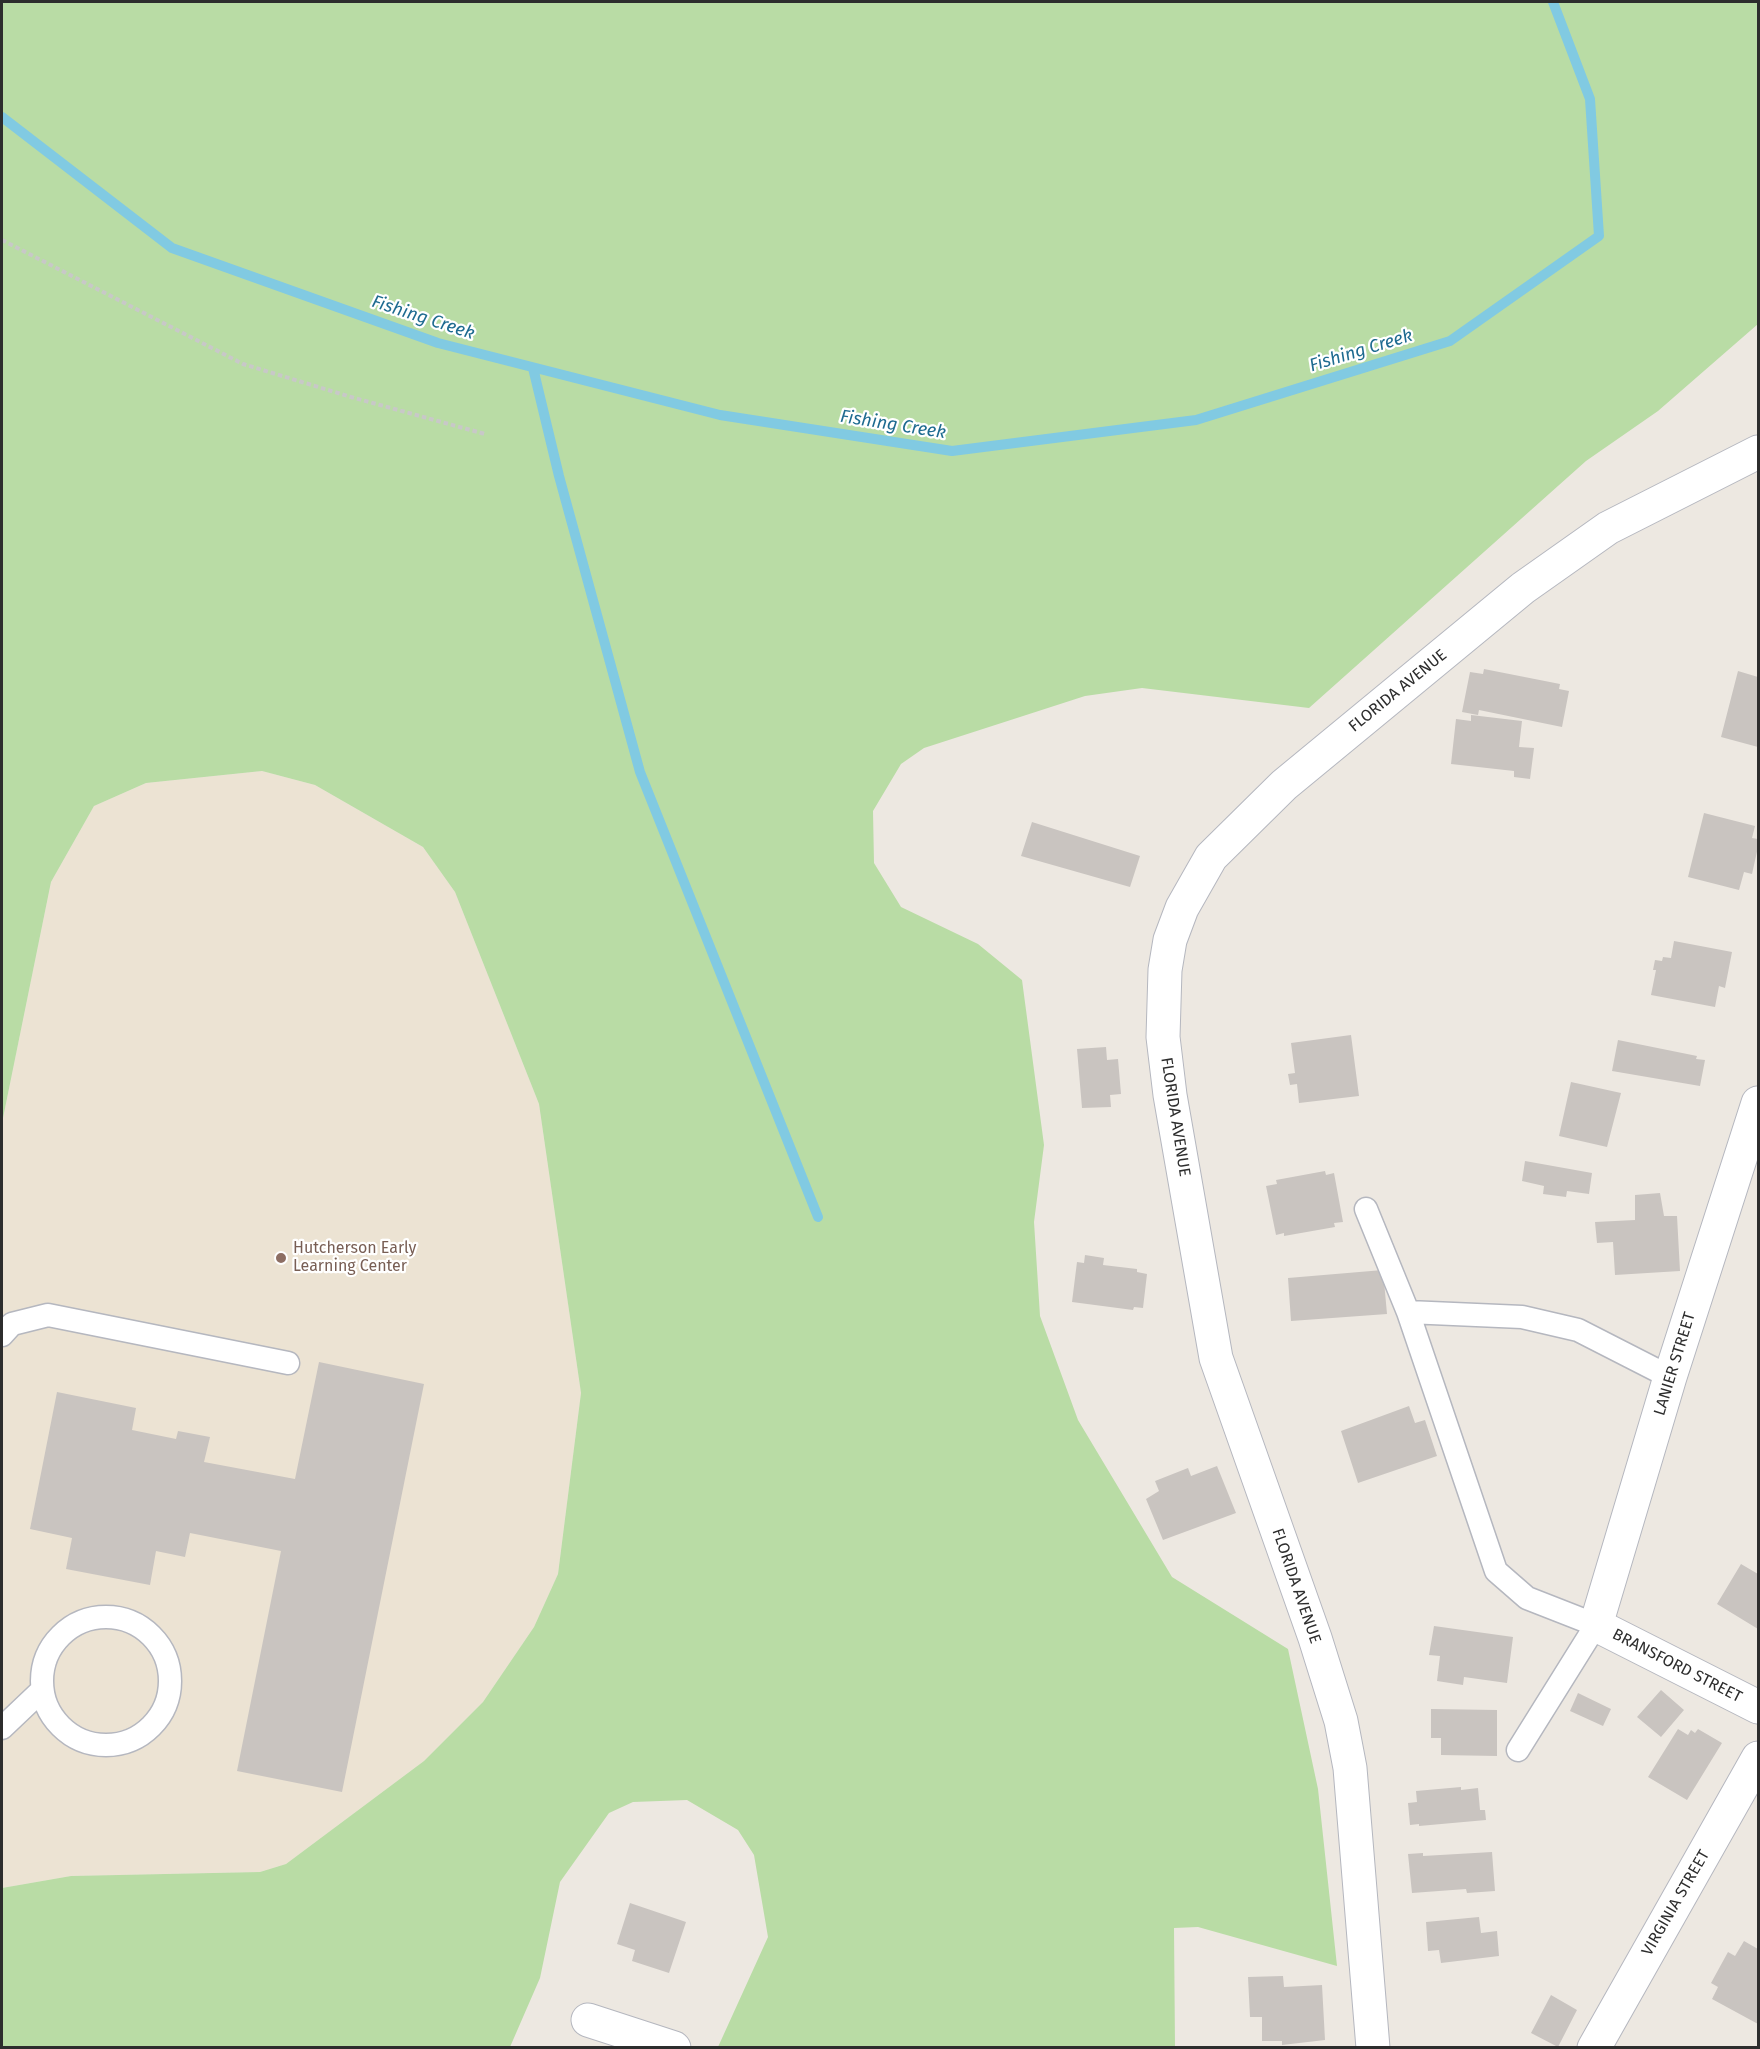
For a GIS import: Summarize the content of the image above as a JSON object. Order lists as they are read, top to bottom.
{
  "streets": {
    "main road": [
      "FLORIDA AVENUE",
      "LANIER STREET",
      "BRANSFORD STREET",
      "VIRGINIA STREET"
    ]
  },
  "crossings": [
    ["LANIER STREET", "BRANSFORD STREET"]
  ],
  "water": ["Fishing Creek"],
  "places": ["Hutcherson Early Learning Center"]
}
